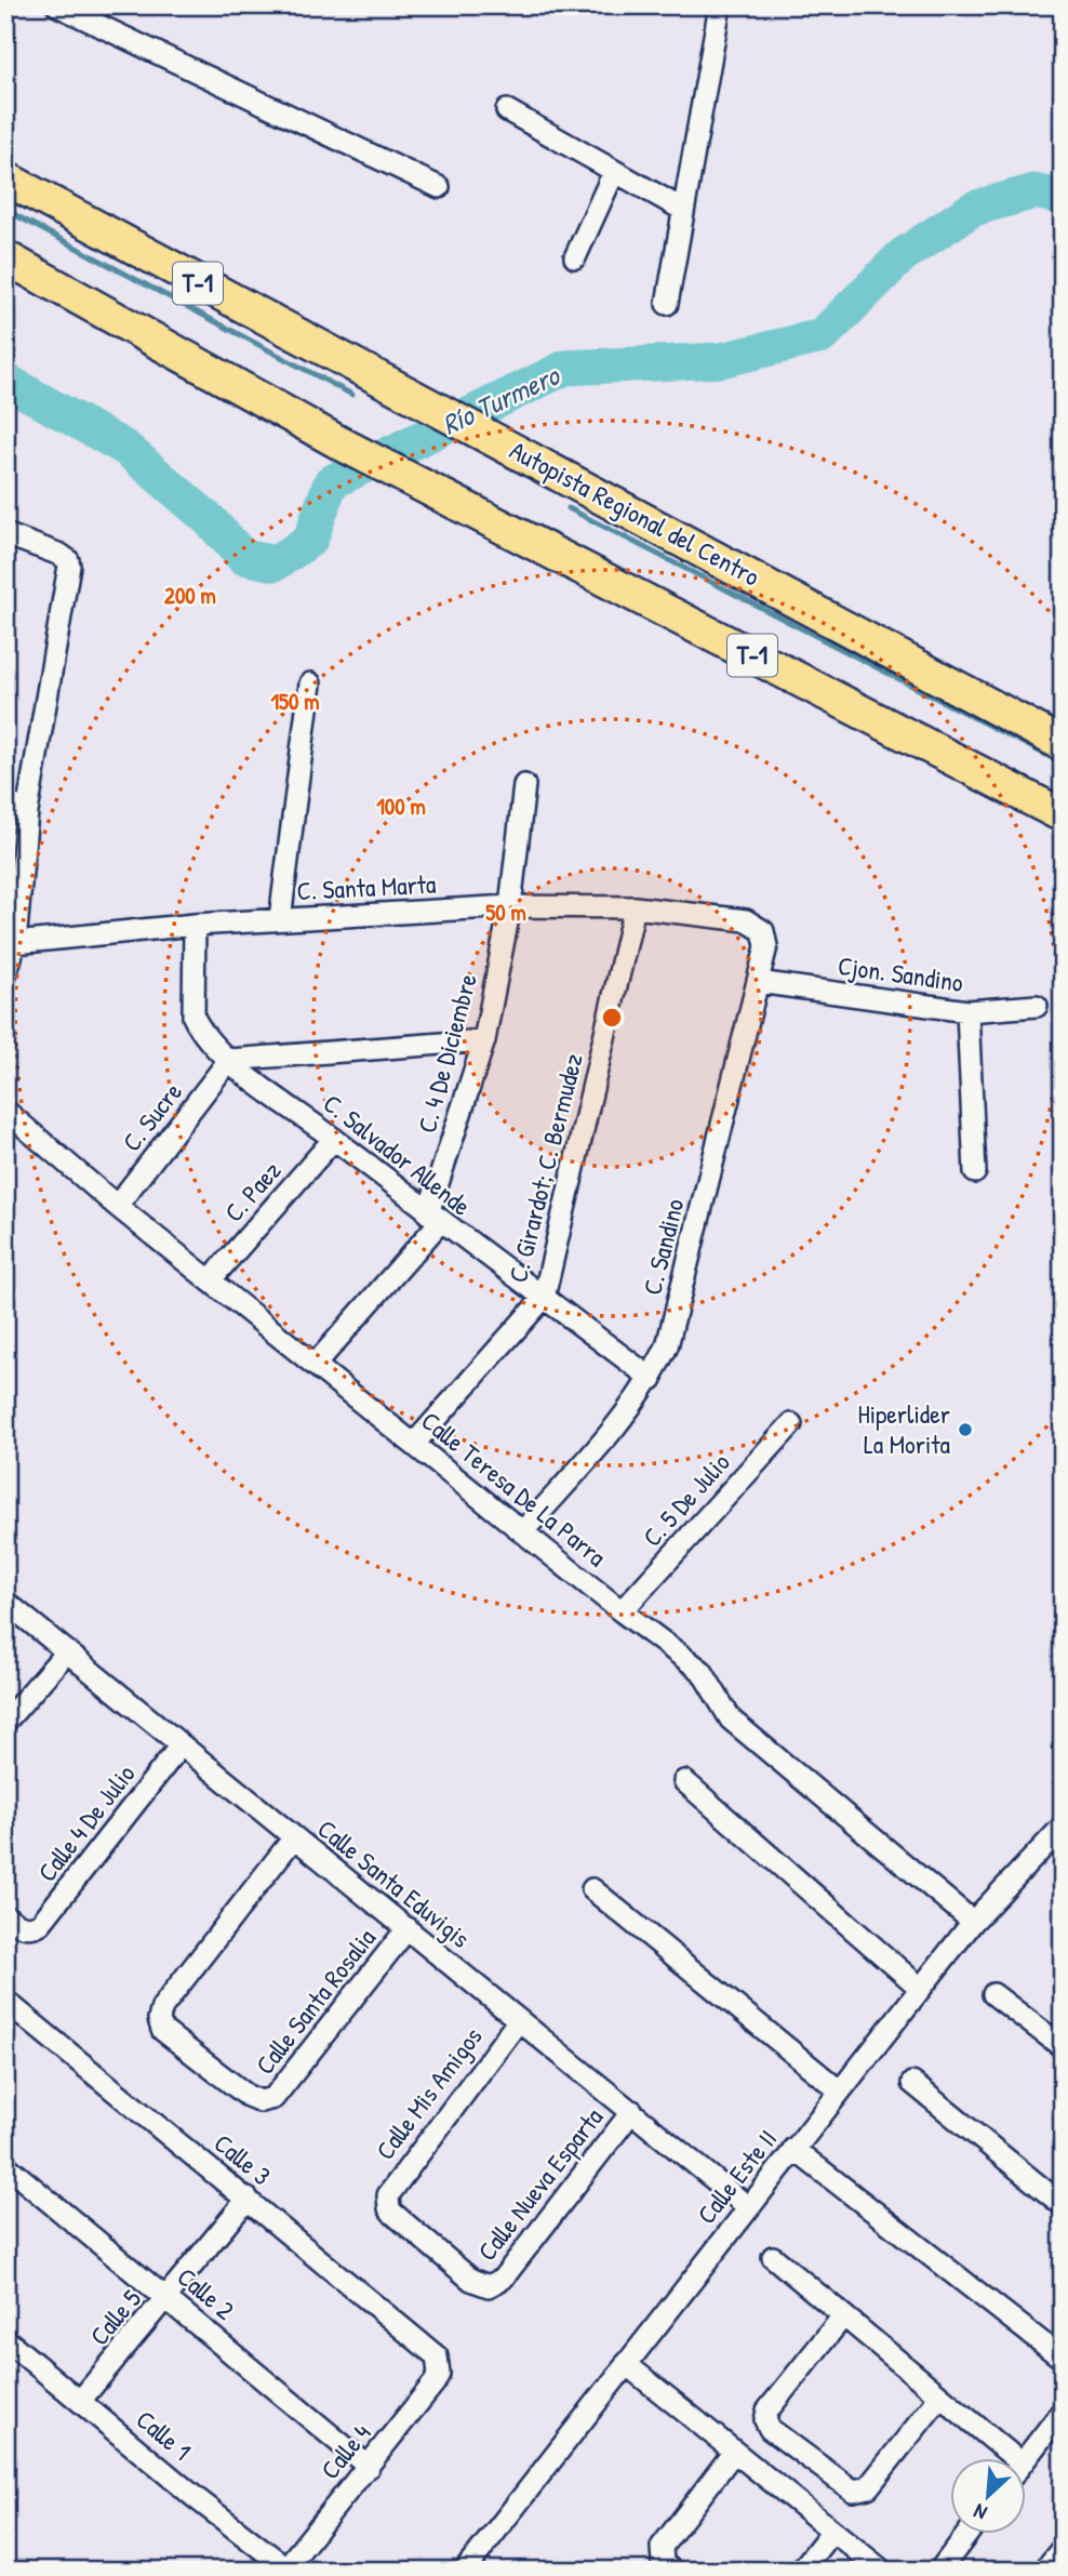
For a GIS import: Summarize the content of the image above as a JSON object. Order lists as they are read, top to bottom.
{
  "streets": {
    "highway": ["T-1", "Autopista Regional del Centro"],
    "street": [
      "C. Santa Marta",
      "Cjon. Sandino",
      "C. 4 De Diciembre",
      "C. Sucre",
      "C. Salvador Allende",
      "C. Girardot; C. Bermudez",
      "C. Paez",
      "C. Sandino",
      "Calle Teresa De La Parra",
      "C. 5 De Julio",
      "Calle 4 De Julio",
      "Calle Santa Eduvigis",
      "Calle Santa Rosalia",
      "Calle Mis Amigos",
      "Calle 3",
      "Calle Este II",
      "Calle Nueva Esparta",
      "Calle 2",
      "Calle 5",
      "Calle 1",
      "Calle 4"
    ]
  },
  "crossings": [
    ["C. Santa Marta", "C. 4 De Diciembre"],
    ["C. Santa Marta", "C. Salvador Allende"],
    ["C. Santa Marta", "C. Girardot; C. Bermudez"],
    ["C. Santa Marta", "C. Sandino"],
    ["Cjon. Sandino", "C. Sandino"],
    ["C. 4 De Diciembre", "C. Salvador Allende"],
    ["C. 4 De Diciembre", "Calle Teresa De La Parra"],
    ["C. Sucre", "C. Salvador Allende"],
    ["C. Sucre", "Calle Teresa De La Parra"],
    ["C. Salvador Allende", "C. Girardot; C. Bermudez"],
    ["C. Salvador Allende", "C. Paez"],
    ["C. Salvador Allende", "C. Sandino"],
    ["C. Girardot; C. Bermudez", "Calle Teresa De La Parra"],
    ["C. Paez", "Calle Teresa De La Parra"],
    ["C. Sandino", "Calle Teresa De La Parra"],
    ["Calle Teresa De La Parra", "C. 5 De Julio"],
    ["Calle Teresa De La Parra", "Calle Este II"],
    ["Calle 4 De Julio", "Calle Santa Eduvigis"],
    ["Calle Santa Eduvigis", "Calle Santa Rosalia"],
    ["Calle Santa Eduvigis", "Calle Mis Amigos"],
    ["Calle Santa Eduvigis", "Calle Este II"],
    ["Calle Santa Eduvigis", "Calle Nueva Esparta"],
    ["Calle Mis Amigos", "Calle Nueva Esparta"],
    ["Calle 3", "Calle 5"],
    ["Calle 3", "Calle 4"],
    ["Calle 2", "Calle 5"],
    ["Calle 2", "Calle 4"],
    ["Calle 5", "Calle 1"],
    ["Calle 1", "Calle 4"]
  ],
  "water": ["Río Turmero"],
  "places": ["Hiperlider La Morita"],
  "north": "bottom left",
  "rings": [
    "200 m",
    "150 m",
    "100 m",
    "50 m"
  ]
}
